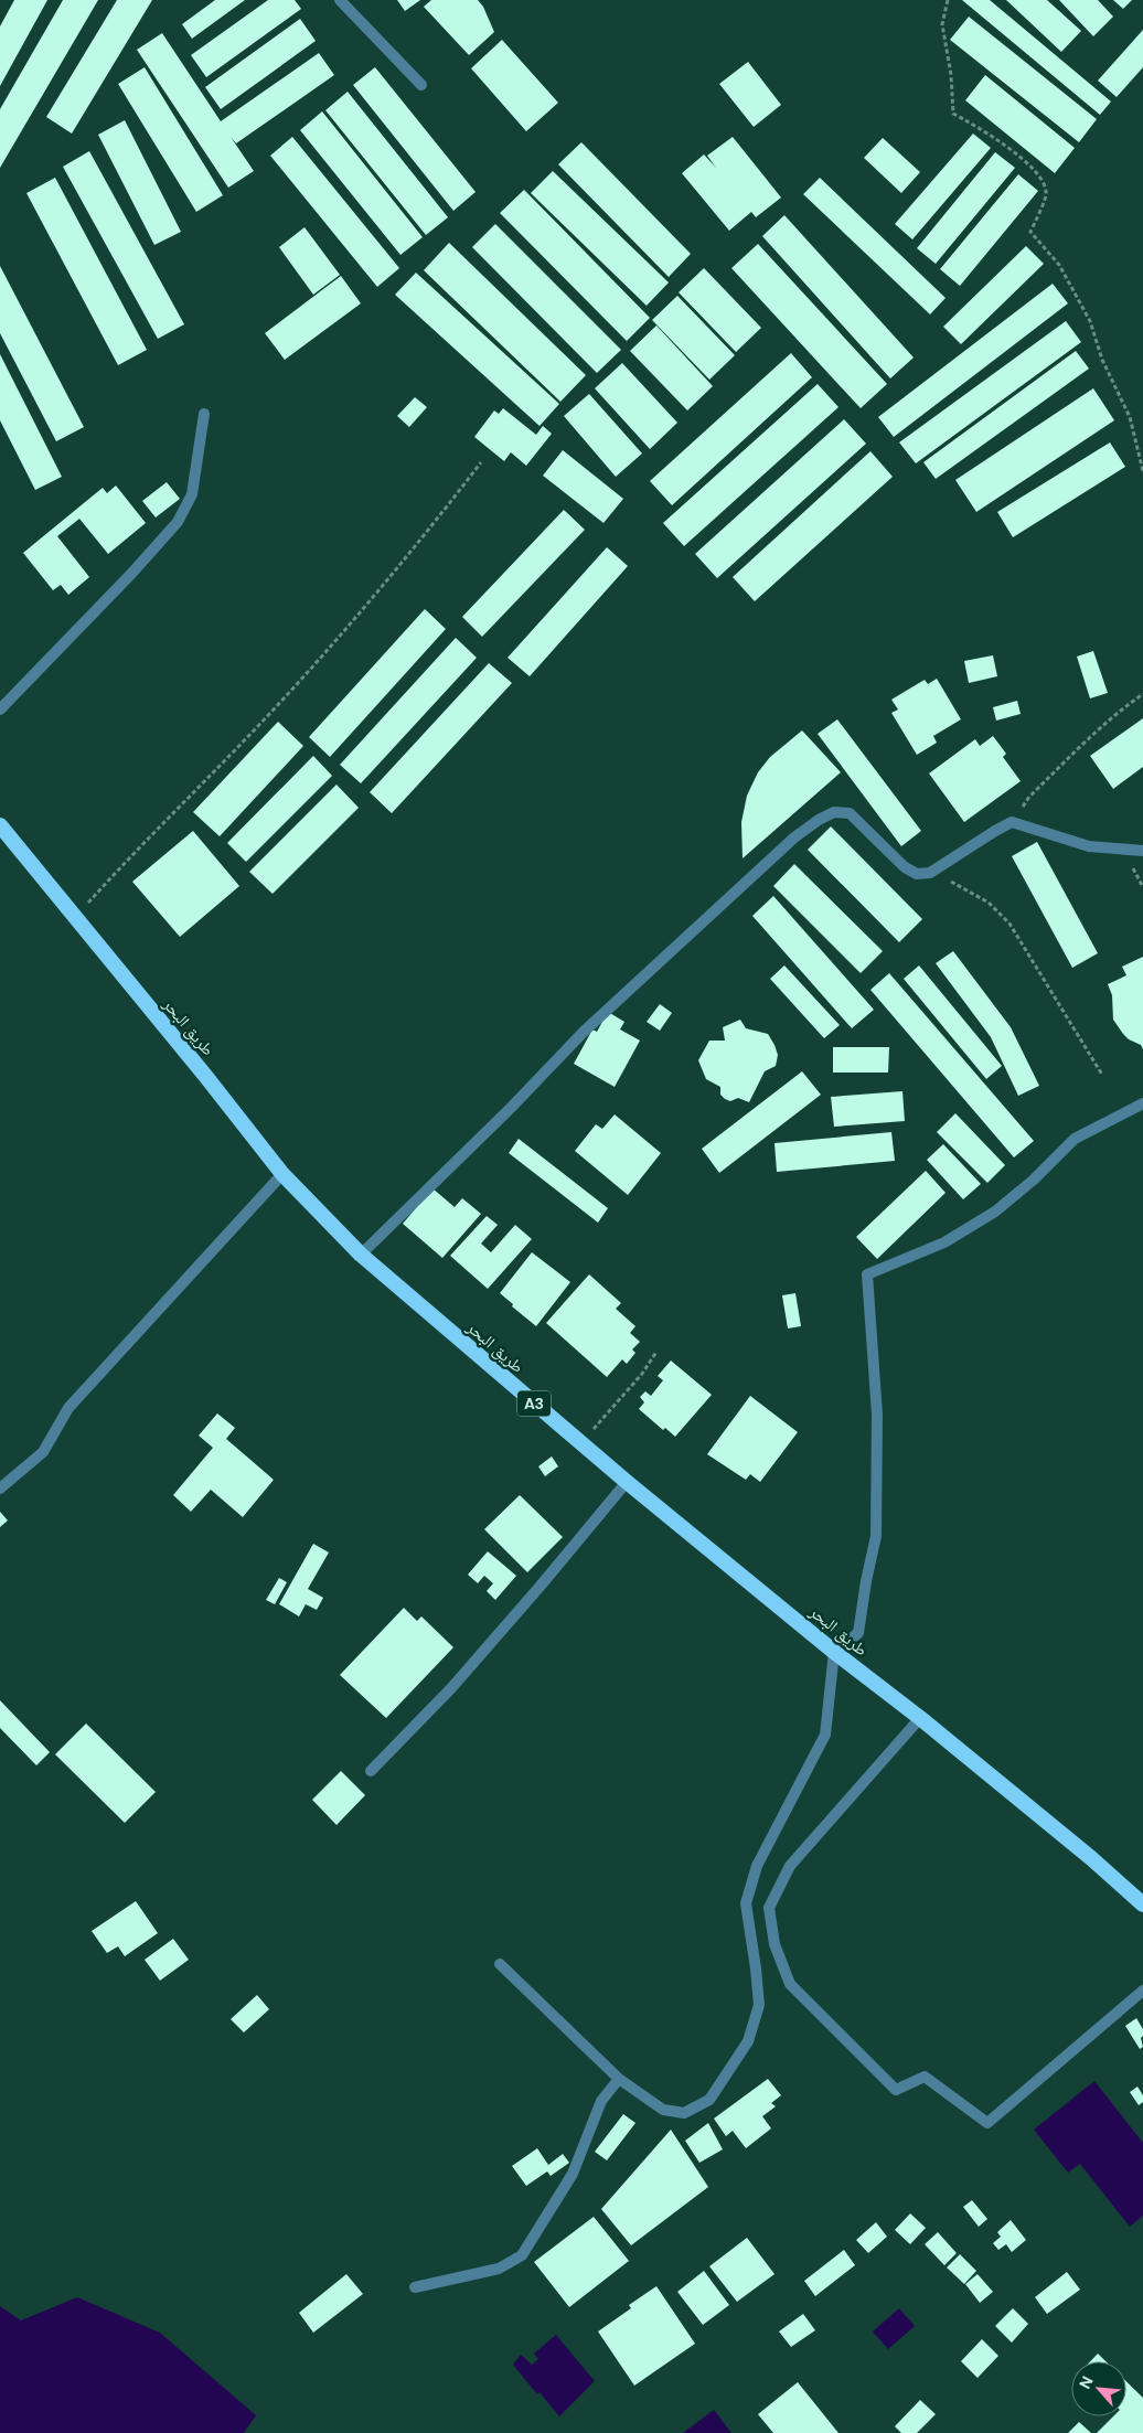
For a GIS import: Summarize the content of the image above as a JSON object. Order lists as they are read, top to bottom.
{
  "streets": {
    "highway": ["طريق البحر", "A3"]
  },
  "north": "top left"
}
